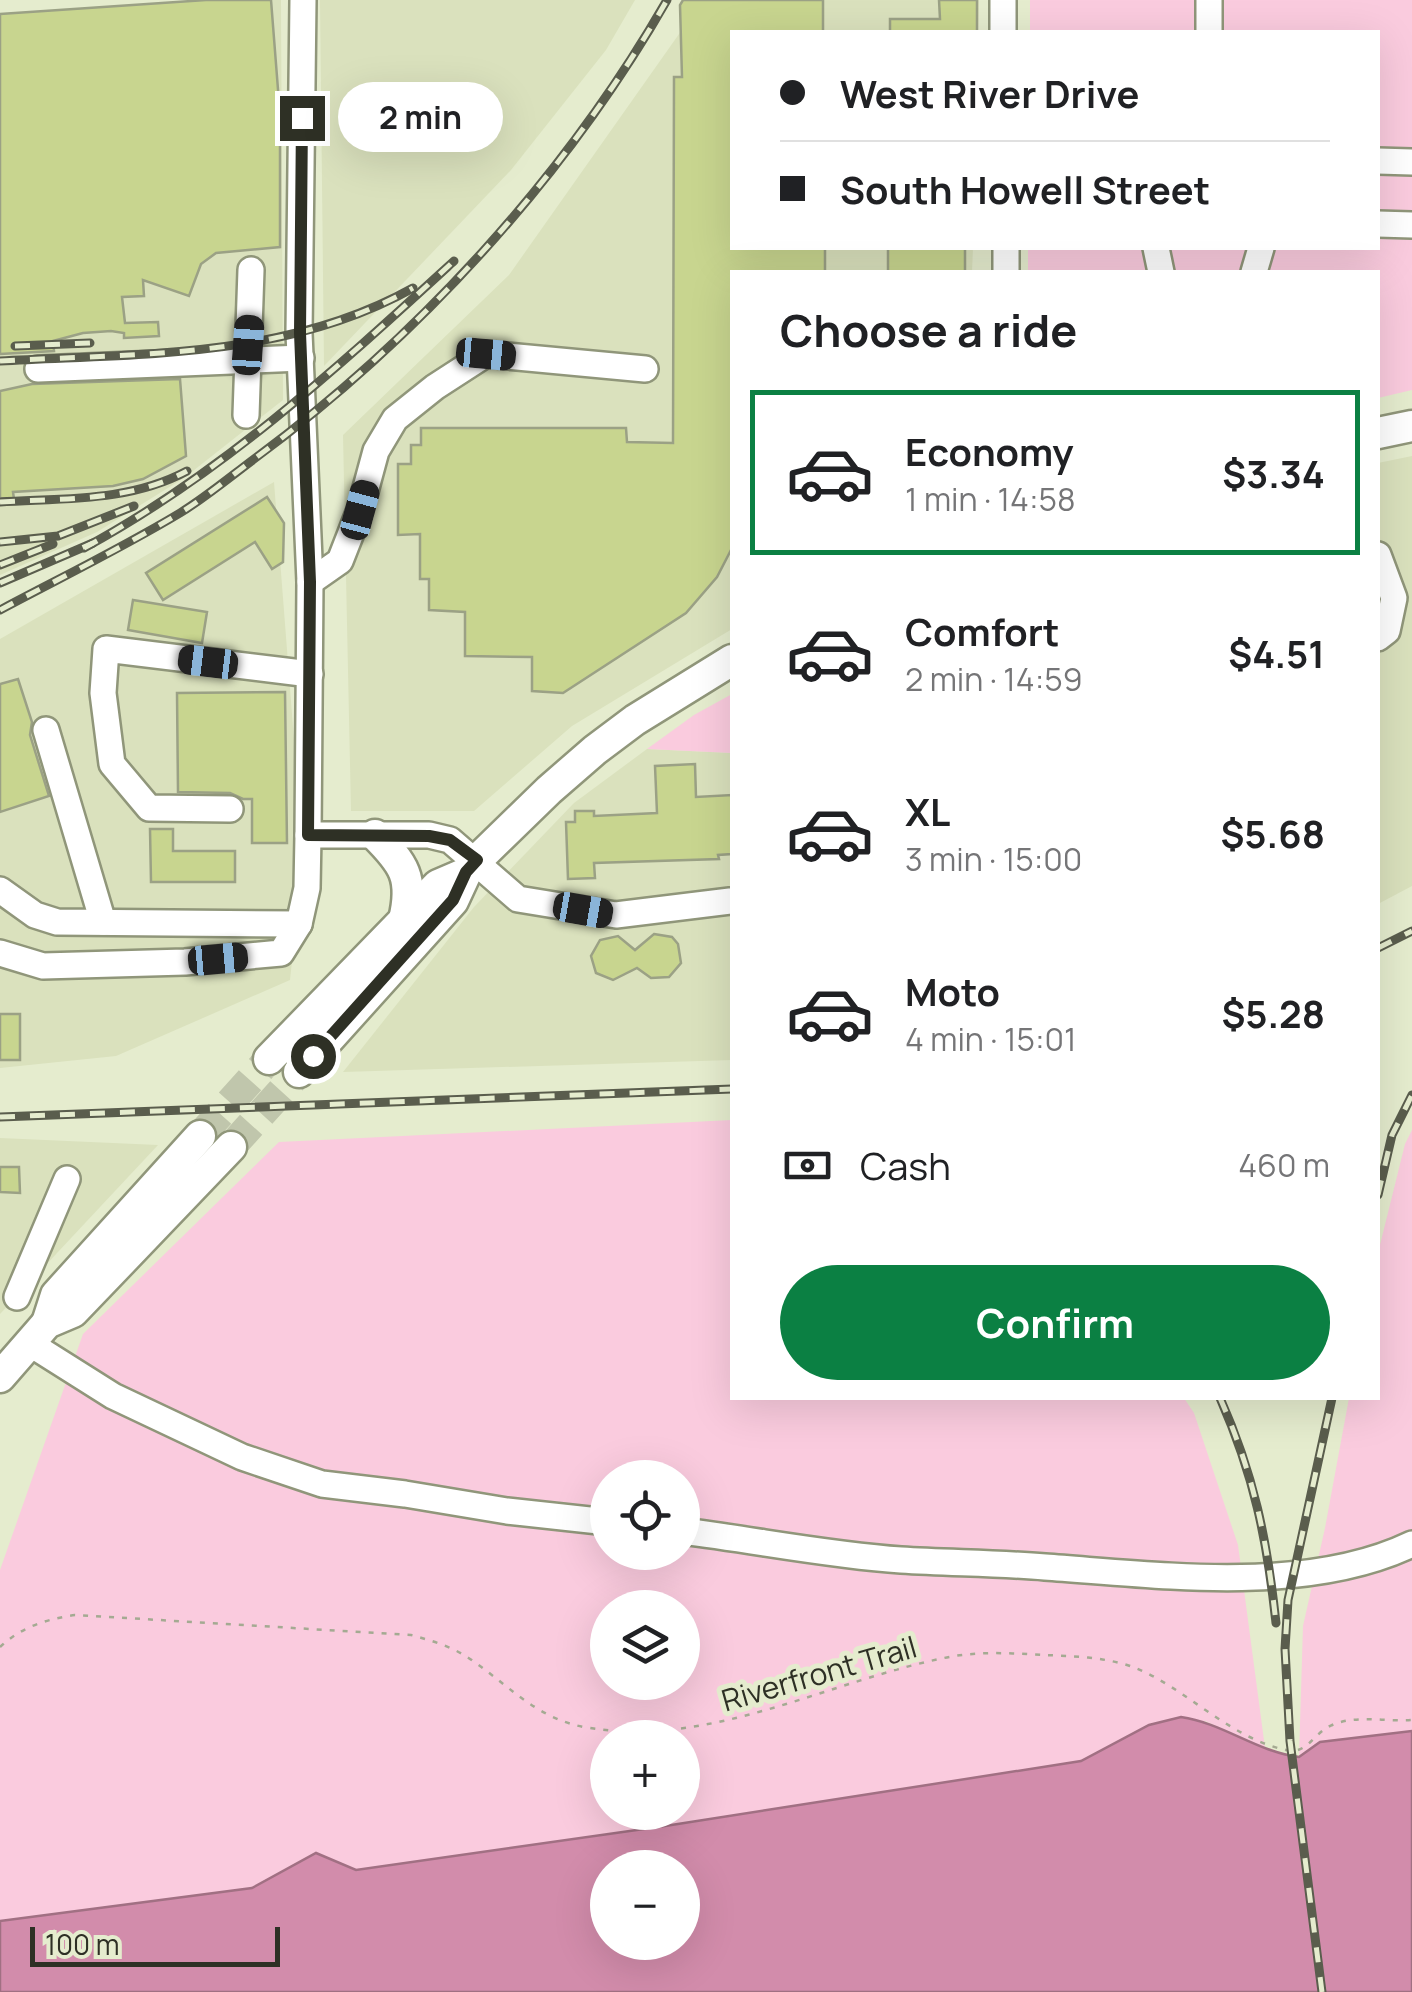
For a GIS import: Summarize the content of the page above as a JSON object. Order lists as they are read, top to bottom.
{
  "streets": {
    "path": ["Riverfront Trail"]
  },
  "scale_bar": "100 m",
  "page": {
    "banner": ["West River Drive", "South Howell Street"],
    "bubble": "2 min",
    "heading": "Choose a ride",
    "list": [
      {
        "name": "Economy",
        "note": "1 min · 14:58",
        "value": "$3.34"
      },
      {
        "name": "Comfort",
        "note": "2 min · 14:59",
        "value": "$4.51"
      },
      {
        "name": "XL",
        "note": "3 min · 15:00",
        "value": "$5.68"
      },
      {
        "name": "Moto",
        "note": "4 min · 15:01",
        "value": "$5.28"
      }
    ],
    "pay": ["Cash", "460 m"],
    "buttons": "Confirm",
    "map_buttons": ["+", "−"],
    "scale": "100 m"
  }
}
